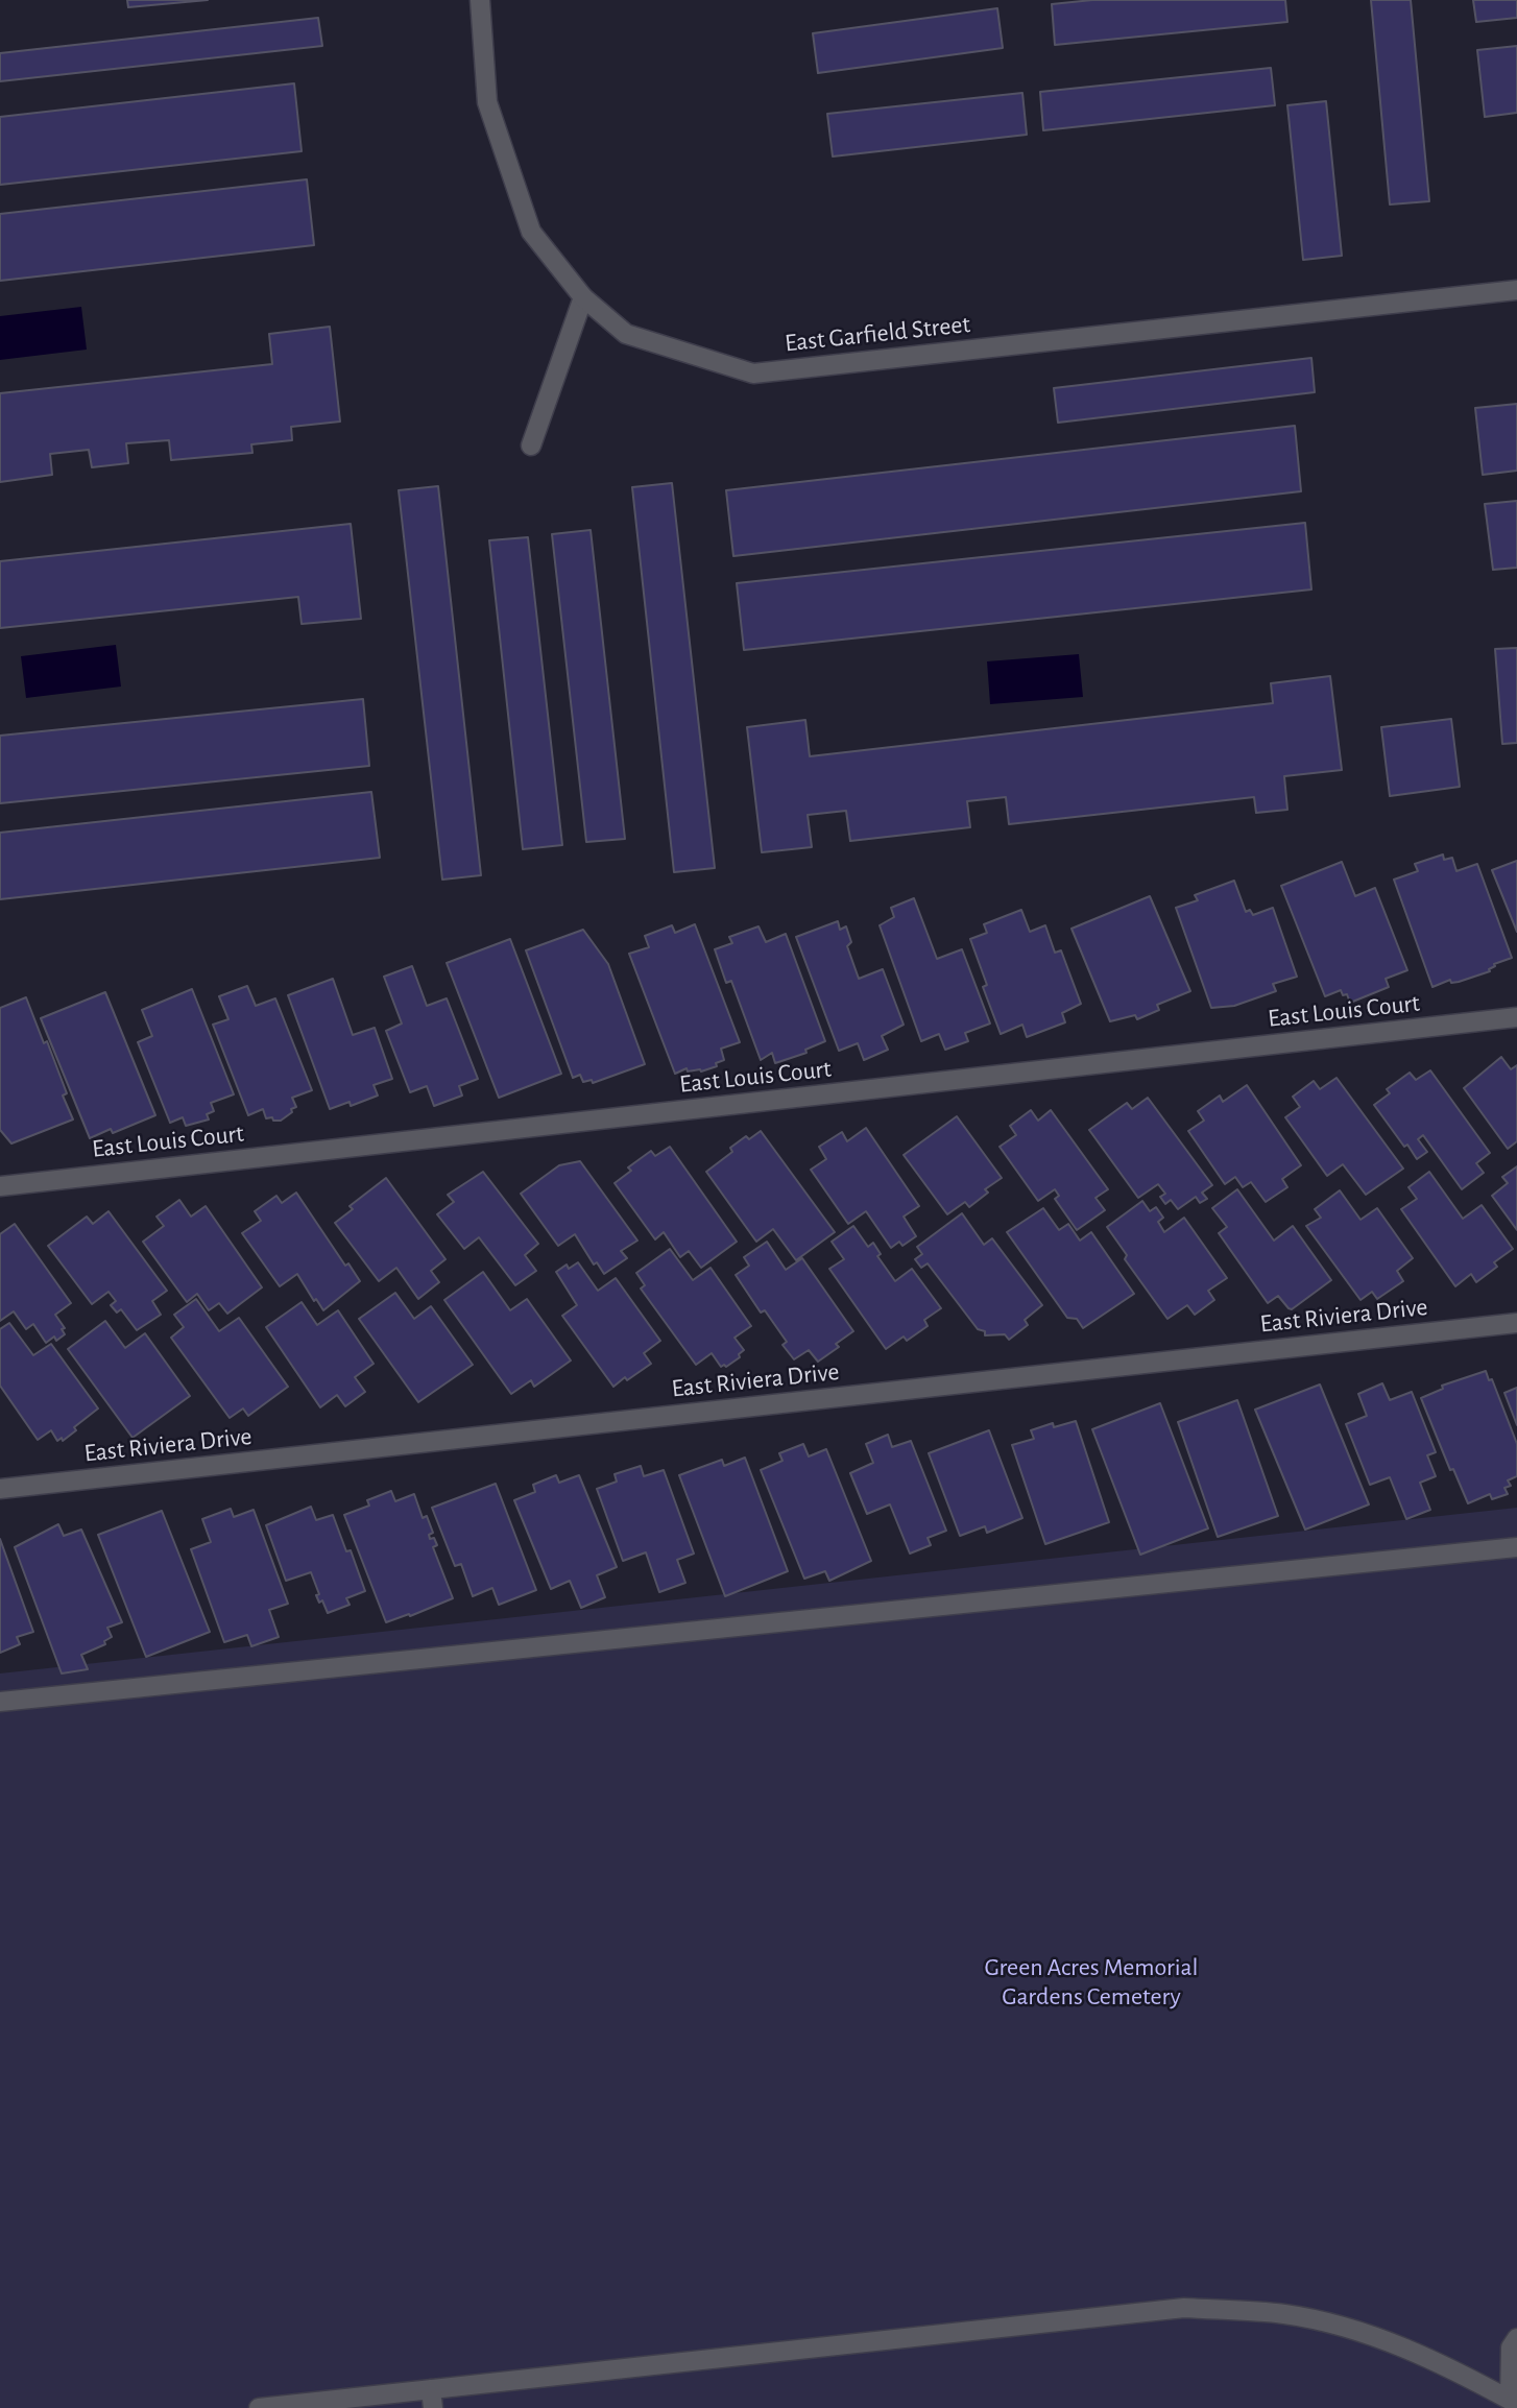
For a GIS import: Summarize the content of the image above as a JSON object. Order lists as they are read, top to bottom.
{
  "streets": {
    "street": ["East Garfield Street", "East Louis Court", "East Riviera Drive"]
  },
  "parks": ["Green Acres Memorial Gardens Cemetery"]
}
